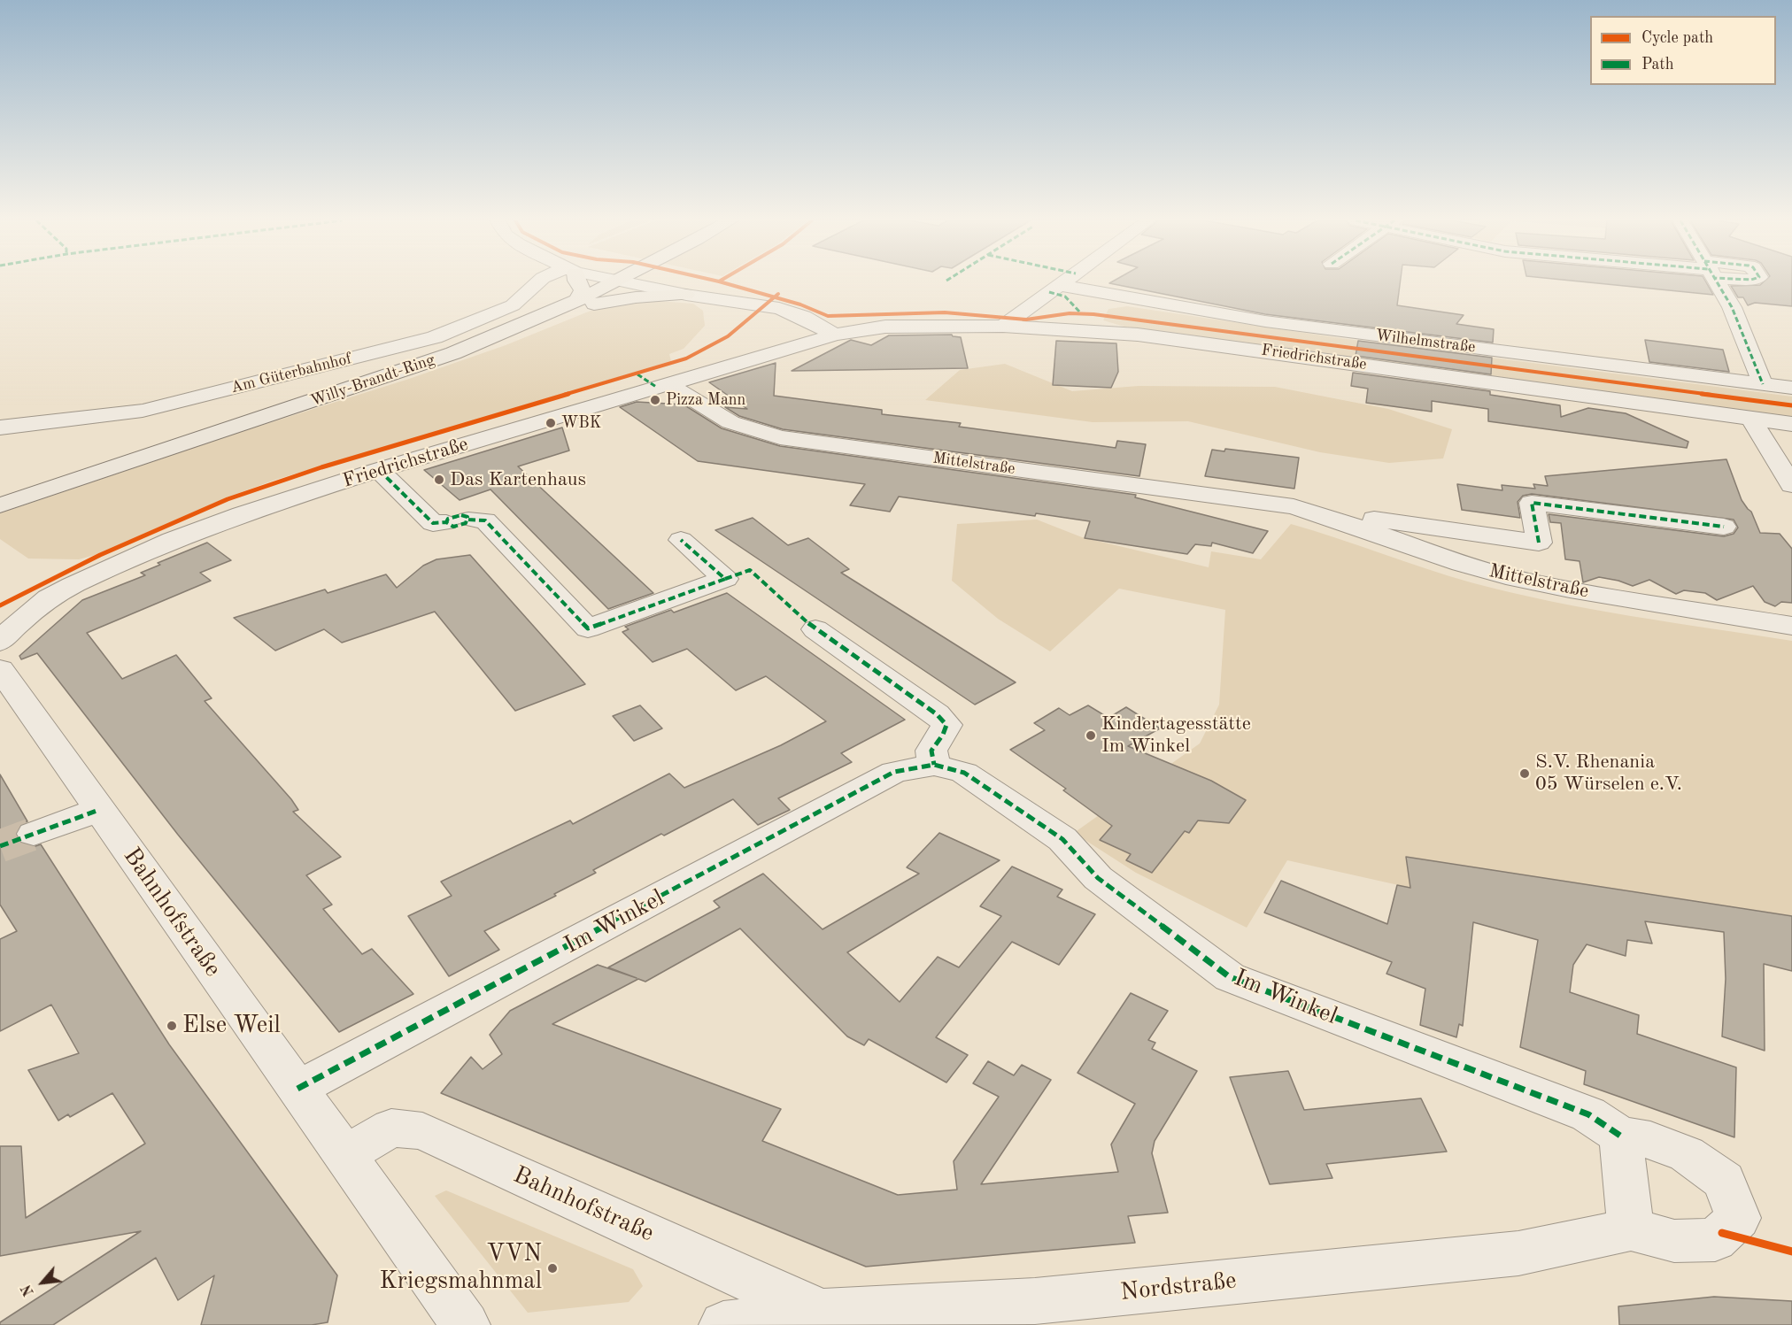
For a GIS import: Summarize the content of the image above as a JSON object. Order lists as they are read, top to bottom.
{
  "streets": {
    "main road": ["Willy-Brandt-Ring"],
    "street": [
      "Wilhelmstraße",
      "Friedrichstraße",
      "Am Güterbahnhof",
      "Mittelstraße",
      "Bahnhofstraße",
      "Im Winkel",
      "Nordstraße"
    ]
  },
  "crossings": [
    ["Friedrichstraße", "Mittelstraße"],
    ["Bahnhofstraße", "Im Winkel"],
    ["Bahnhofstraße", "Nordstraße"],
    ["Im Winkel", "Nordstraße"]
  ],
  "places": [
    "Pizza Mann",
    "WBK",
    "Das Kartenhaus",
    "Kindertagesstätte Im Winkel",
    "S.V. Rhenania 05 Würselen e.V.",
    "Else Weil",
    "VVN Kriegsmahnmal"
  ],
  "legend": ["Cycle path", "Path"],
  "north": "bottom left"
}
